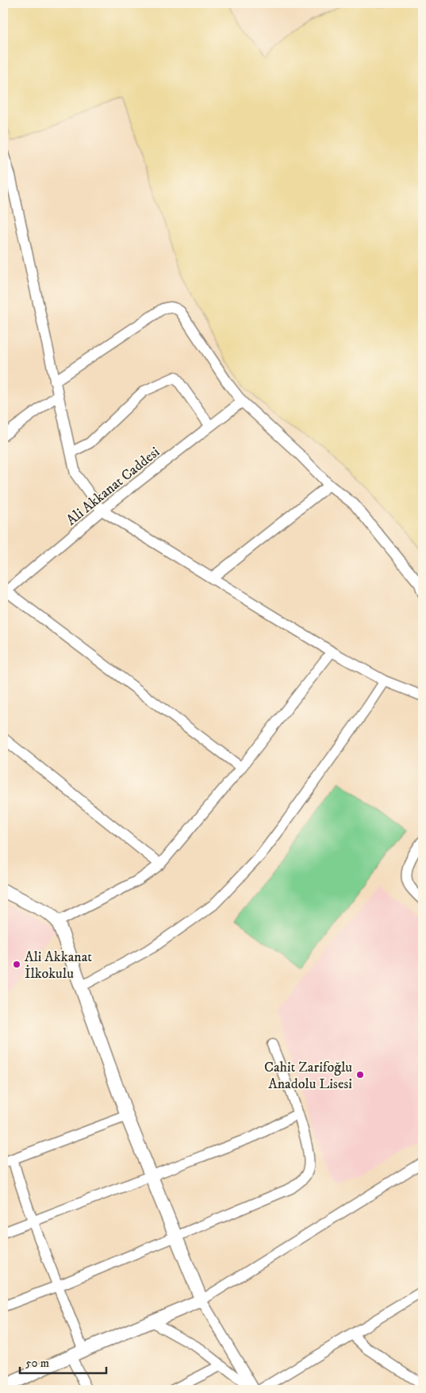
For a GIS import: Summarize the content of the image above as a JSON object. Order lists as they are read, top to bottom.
{
  "streets": {
    "street": ["Ali Akkanat Caddesi"]
  },
  "places": ["Ali Akkanat İlkokulu", "Cahit Zarifoğlu Anadolu Lisesi"],
  "scale_bar": "50 m"
}
